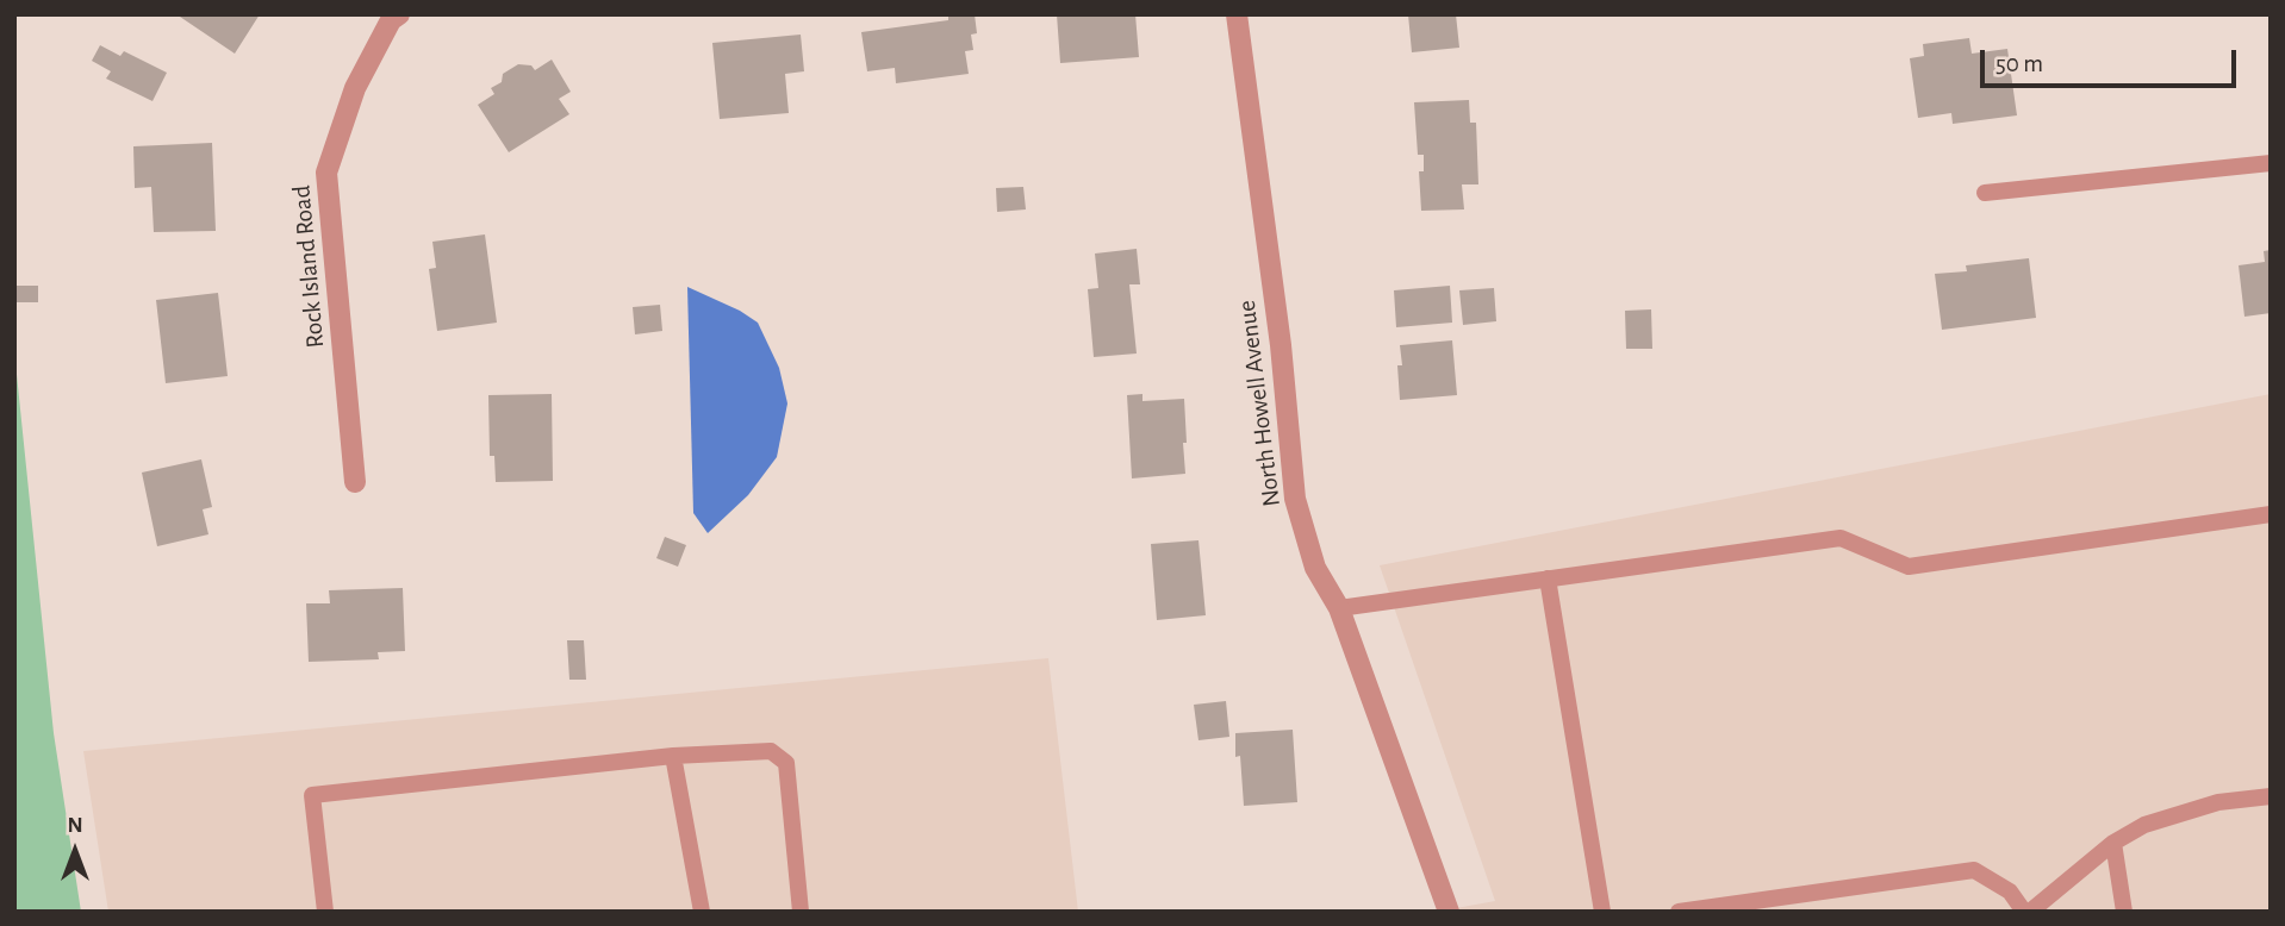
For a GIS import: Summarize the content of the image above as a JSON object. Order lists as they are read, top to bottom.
{
  "streets": {
    "street": ["Rock Island Road", "North Howell Avenue"]
  },
  "scale_bar": "50 m",
  "north": "top"
}
